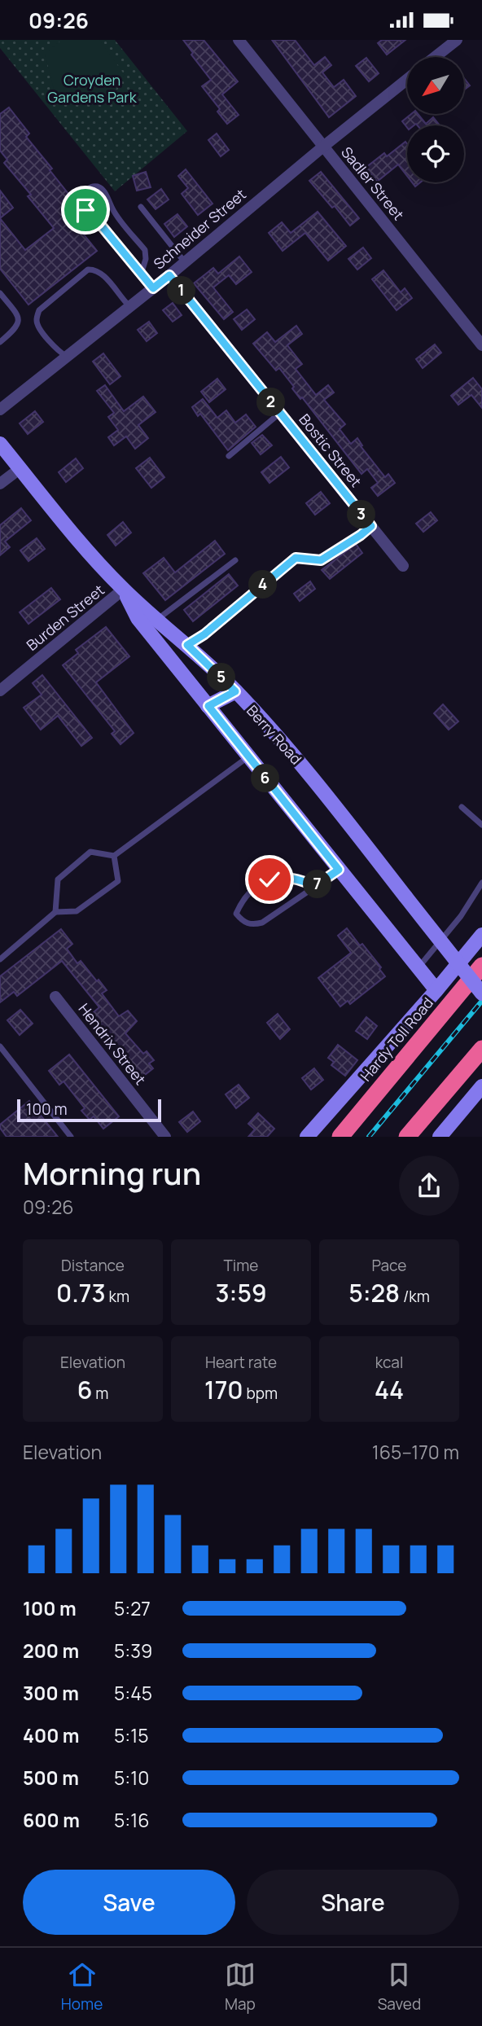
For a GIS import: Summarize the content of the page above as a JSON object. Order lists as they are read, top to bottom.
{
  "streets": {
    "highway": ["Hardy Toll Road"],
    "main road": ["Berry Road"],
    "street": [
      "Sadler Street",
      "Schneider Street",
      "Bostic Street",
      "Burden Street",
      "Hendrix Street"
    ]
  },
  "crossings": [
    ["Sadler Street", "Schneider Street"],
    ["Schneider Street", "Bostic Street"],
    ["Burden Street", "Berry Road"]
  ],
  "parks": ["Croyden Gardens Park"],
  "scale_bar": "100 m",
  "north": "bottom left",
  "page": {
    "status": "09:26",
    "pins": [
      "1",
      "2",
      "3",
      "4",
      "5",
      "6",
      "7"
    ],
    "scale": "100 m",
    "heading": ["Morning run", "09:26"],
    "stats": [
      ["Distance", "0.73 km"],
      ["Time", "3:59"],
      ["Pace", "5:28 /km"],
      ["Elevation", "6 m"],
      ["Heart rate", "170 bpm"],
      ["kcal", "44"]
    ],
    "chart": ["Elevation", "165–170 m"],
    "list": [
      {
        "name": "100 m",
        "note": "5:27"
      },
      {
        "name": "200 m",
        "note": "5:39"
      },
      {
        "name": "300 m",
        "note": "5:45"
      },
      {
        "name": "400 m",
        "note": "5:15"
      },
      {
        "name": "500 m",
        "note": "5:10"
      },
      {
        "name": "600 m",
        "note": "5:16"
      }
    ],
    "buttons": ["Save", "Share"],
    "tabs": ["Home", "Map", "Saved"]
  }
}
